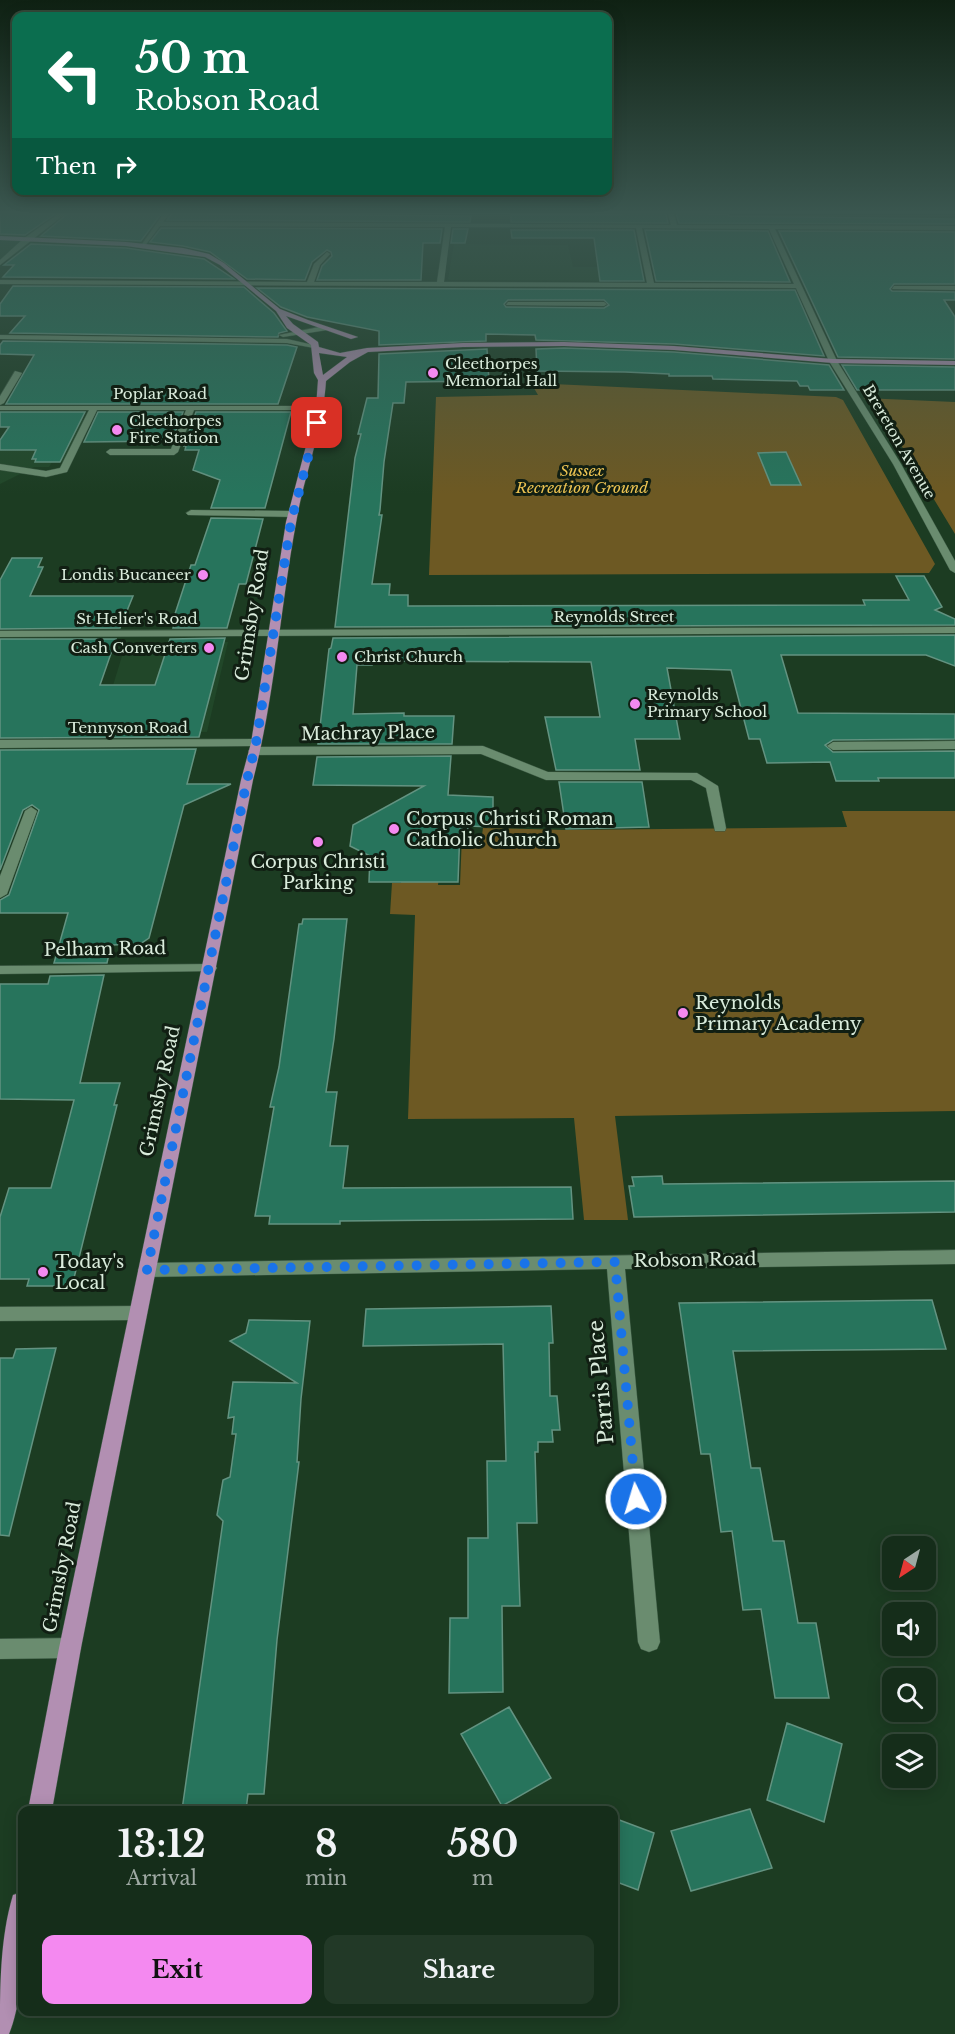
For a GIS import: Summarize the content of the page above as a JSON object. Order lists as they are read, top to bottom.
{
  "streets": {
    "main road": ["Grimsby Road"],
    "street": [
      "Poplar Road",
      "Brereton Avenue",
      "Reynolds Street",
      "St Helier's Road",
      "Tennyson Road",
      "Machray Place",
      "Pelham Road",
      "Robson Road",
      "Parris Place"
    ]
  },
  "crossings": [
    ["Poplar Road", "Grimsby Road"],
    ["Grimsby Road", "Reynolds Street"],
    ["Grimsby Road", "St Helier's Road"],
    ["Grimsby Road", "Tennyson Road"],
    ["Grimsby Road", "Machray Place"],
    ["Grimsby Road", "Pelham Road"],
    ["Grimsby Road", "Robson Road"],
    ["Reynolds Street", "St Helier's Road"],
    ["Tennyson Road", "Machray Place"],
    ["Robson Road", "Parris Place"]
  ],
  "parks": ["Sussex Recreation Ground"],
  "places": [
    "Cleethorpes Memorial Hall",
    "Cleethorpes Fire Station",
    "Londis Bucaneer",
    "Cash Converters",
    "Christ Church",
    "Reynolds Primary School",
    "Corpus Christi Roman Catholic Church",
    "Corpus Christi Parking",
    "Reynolds Primary Academy",
    "Today's Local"
  ],
  "north": "bottom left",
  "page": {
    "turn": ["50 m", "Robson Road"],
    "then": "Then",
    "eta": [
      "13:12",
      "Arrival",
      "8",
      "min",
      "580",
      "m"
    ],
    "buttons": ["Exit", "Share"]
  }
}
